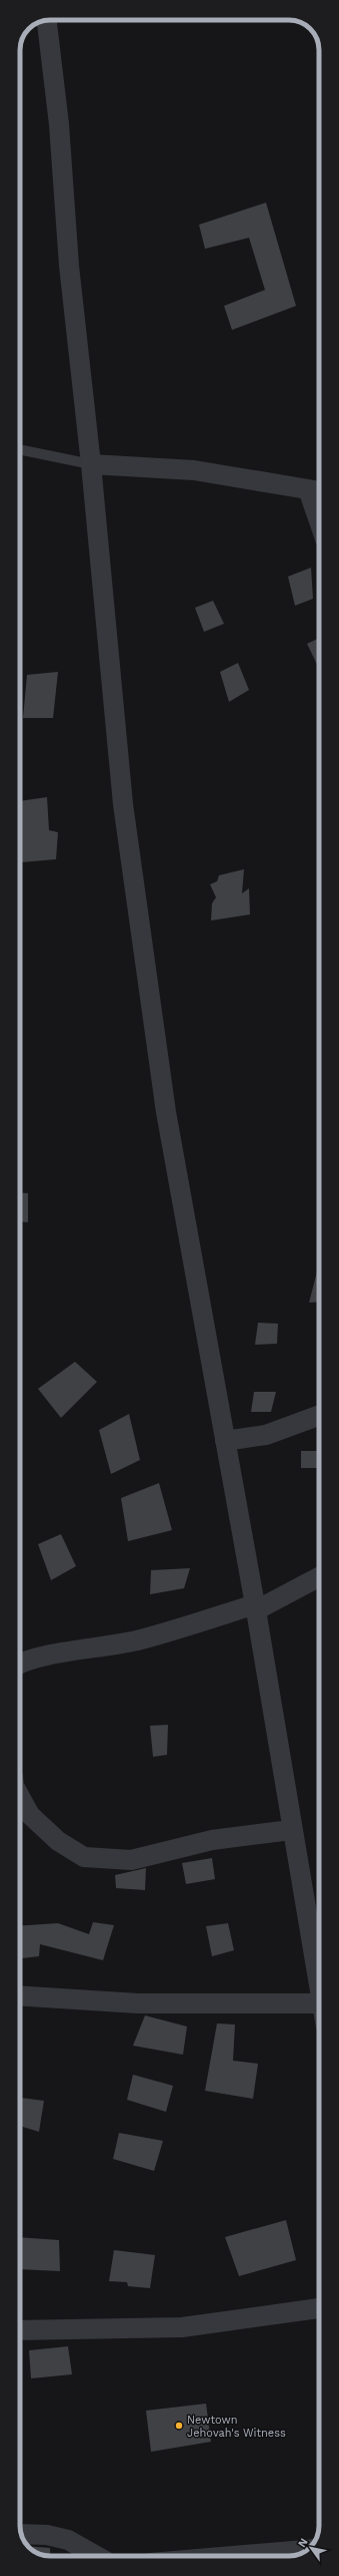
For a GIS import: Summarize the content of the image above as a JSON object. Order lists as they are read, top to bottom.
{
  "places": ["Newtown Jehovah's Witness"],
  "north": "top left"
}
